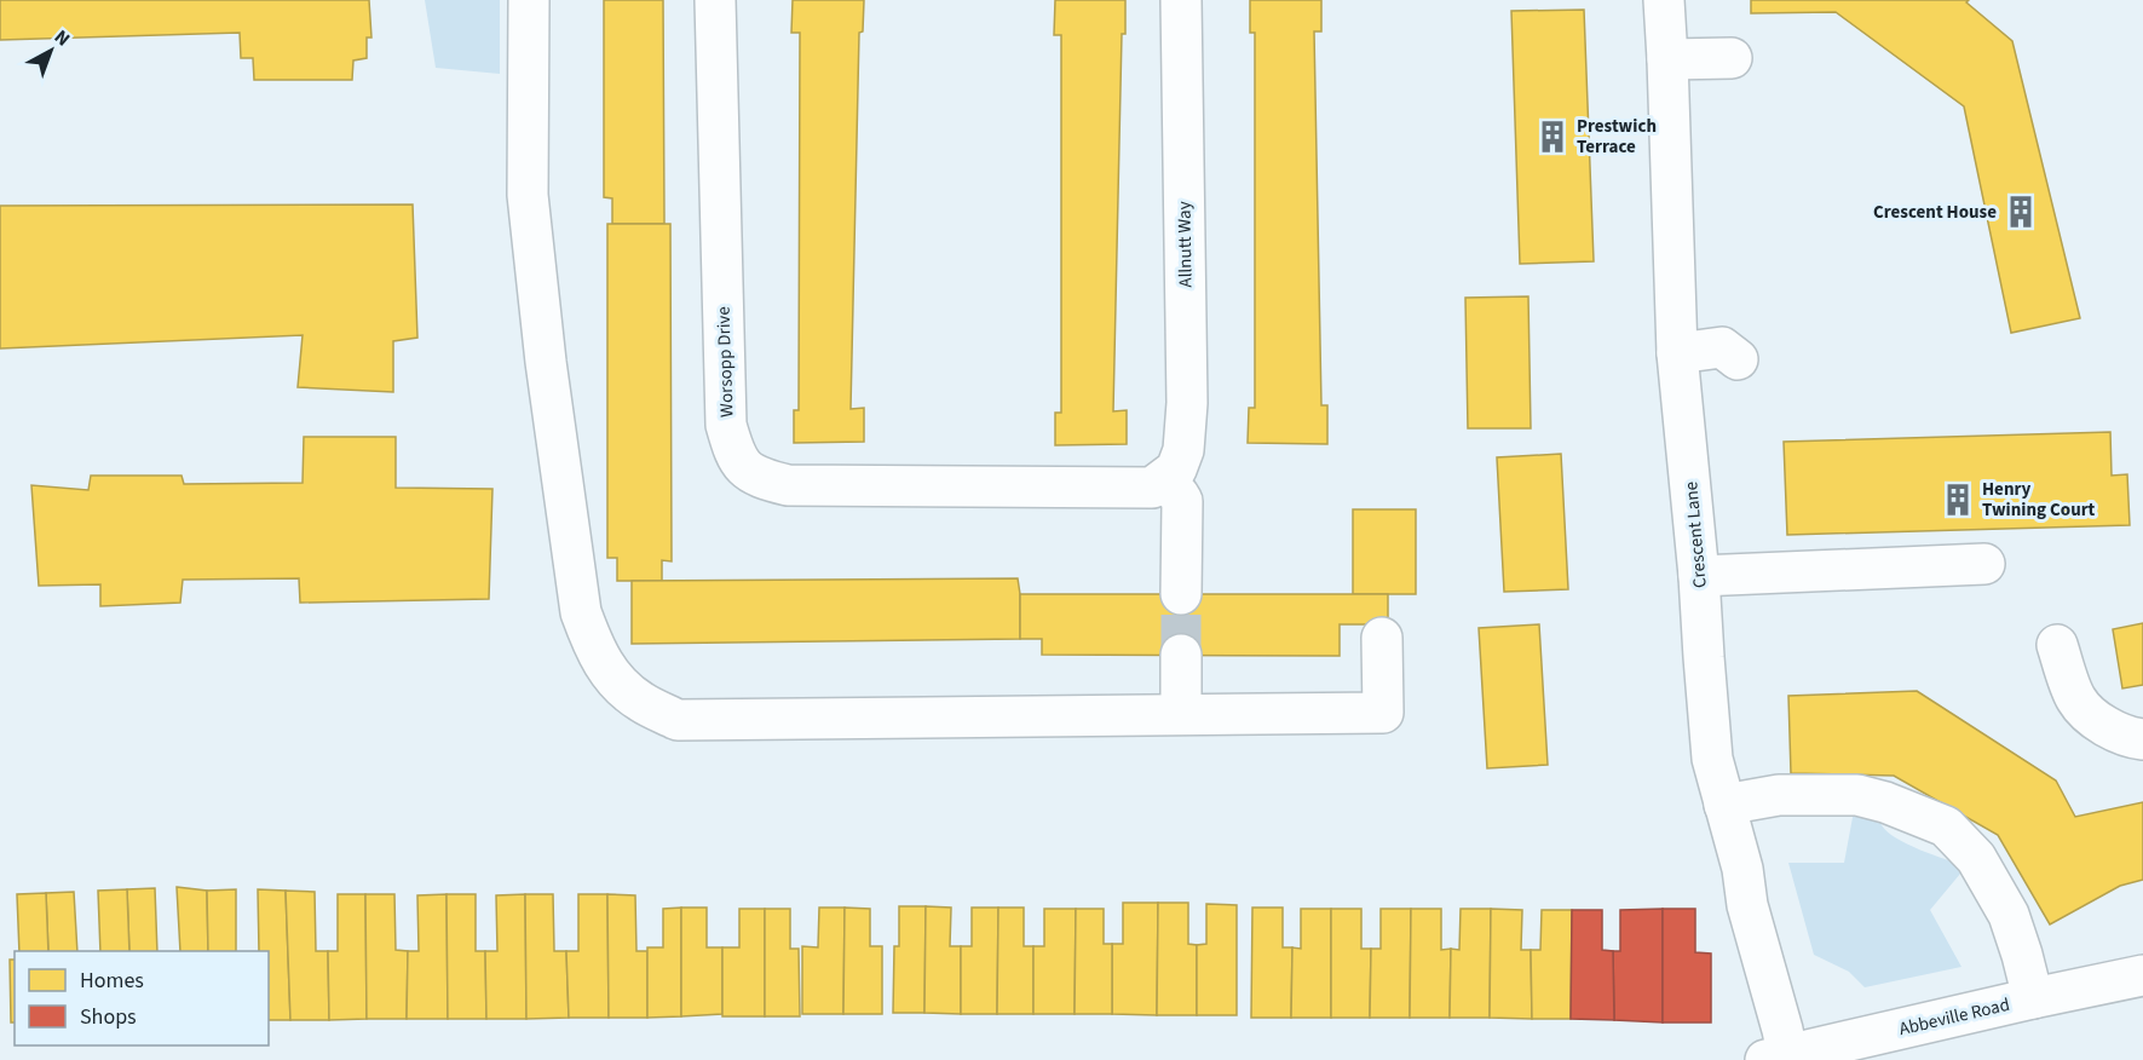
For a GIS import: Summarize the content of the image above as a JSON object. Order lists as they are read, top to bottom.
{
  "streets": {
    "street": [
      "Allnutt Way",
      "Worsopp Drive",
      "Crescent Lane",
      "Abbeville Road"
    ]
  },
  "crossings": [
    ["Allnutt Way", "Worsopp Drive"],
    ["Crescent Lane", "Abbeville Road"]
  ],
  "places": {
    "building": ["Prestwich Terrace", "Crescent House", "Henry Twining Court"]
  },
  "legend": ["Homes", "Shops"],
  "north": "top right"
}
